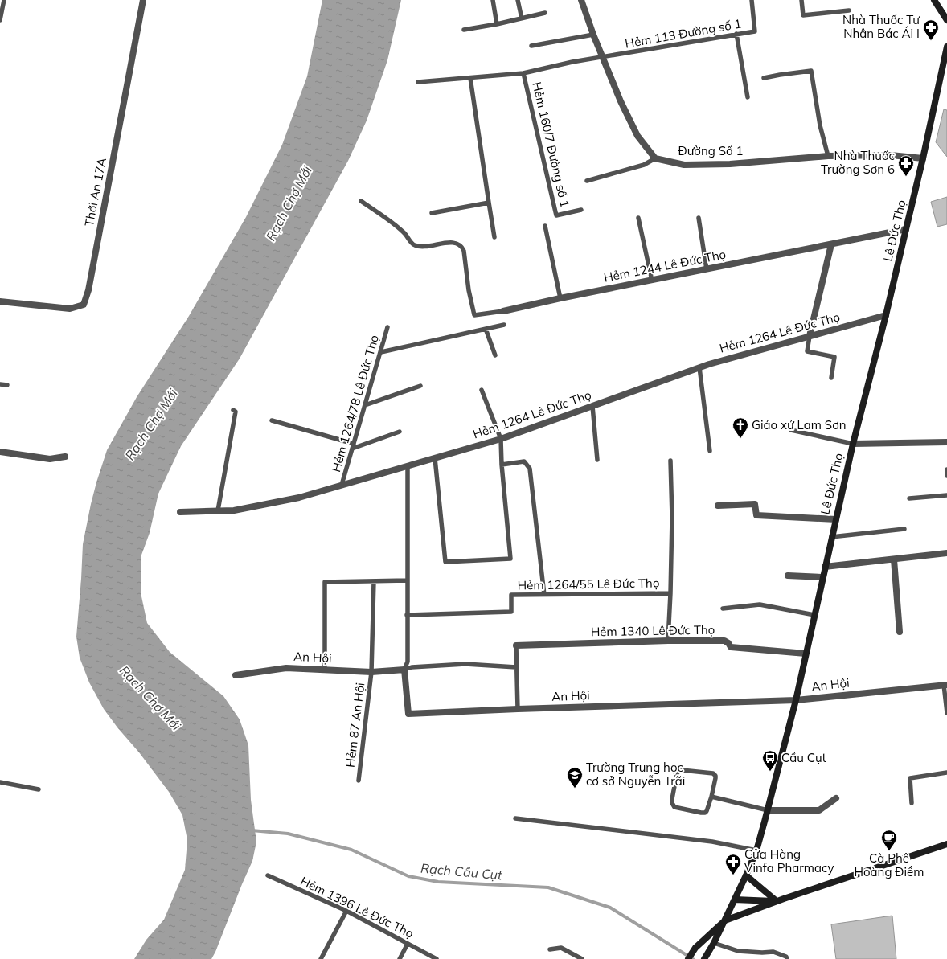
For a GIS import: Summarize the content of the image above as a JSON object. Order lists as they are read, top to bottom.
{
  "streets": {
    "main road": ["Lê Đức Thọ"],
    "street": [
      "Đường Số 1",
      "Thới An 17A",
      "Hẻm 1244 Lê Đức Thọ",
      "Hẻm 1264 Lê Đức Thọ",
      "Hẻm 1340 Lê Đức Thọ",
      "An Hội"
    ],
    "lane": [
      "Hẻm 113 Đường số 1",
      "Hẻm 160/7 Đường số 1",
      "Hẻm 1264/78 Lê Đức Thọ",
      "Hẻm 1264/55 Lê Đức Thọ",
      "Hẻm 87 An Hội",
      "Hẻm 1396 Lê Đức Thọ"
    ]
  },
  "crossings": [
    ["Hẻm 113 Đường số 1", "Hẻm 160/7 Đường số 1"],
    ["Đường Số 1", "Lê Đức Thọ"],
    ["Lê Đức Thọ", "Hẻm 1244 Lê Đức Thọ"],
    ["Lê Đức Thọ", "Hẻm 1264 Lê Đức Thọ"],
    ["Lê Đức Thọ", "Hẻm 1340 Lê Đức Thọ"],
    ["Lê Đức Thọ", "An Hội"],
    ["Hẻm 1264 Lê Đức Thọ", "Hẻm 1264/78 Lê Đức Thọ"],
    ["An Hội", "Hẻm 87 An Hội"]
  ],
  "water": ["Rạch Chợ Mới", "Rạch Cầu Cụt"],
  "places": {
    "pharmacy": ["Nhà Thuốc Tư Nhân Bác Ái I", "Nhà Thuốc Trường Sơn 6", "Cửa Hàng Vinfa Pharmacy"],
    "church": ["Giáo xứ Lam Sơn"],
    "bus stop": ["Cầu Cụt"],
    "school or university": ["Trường Trung học cơ sở Nguyễn Trãi"],
    "cafe": ["Cà Phê Hoàng Điềm"]
  }
}
